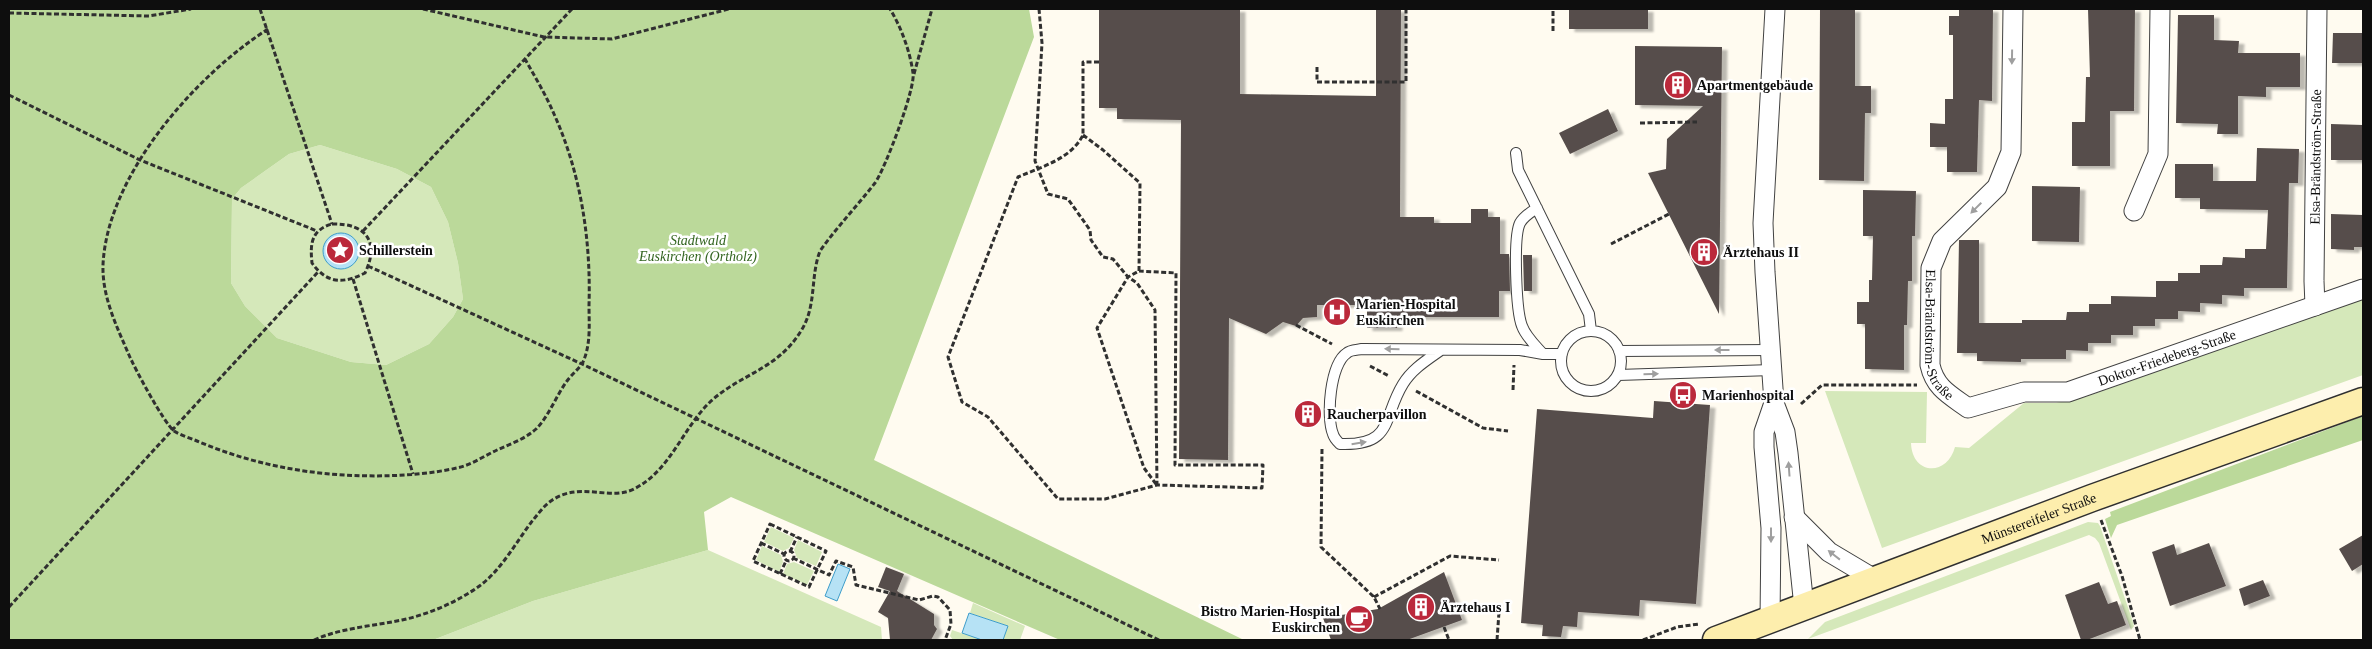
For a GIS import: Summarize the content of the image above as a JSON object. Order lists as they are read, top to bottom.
{
  "streets": {
    "street": ["Elsa-Brändström-Straße", "Doktor-Friedeberg-Straße", "Münstereifeler Straße"]
  },
  "crossings": [
    ["Elsa-Brändström-Straße", "Doktor-Friedeberg-Straße"]
  ],
  "parks": ["Stadtwald Euskirchen (Ortholz)"],
  "places": {
    "building": [
      "Apartmentgebäude",
      "Ärztehaus II",
      "Raucherpavillon",
      "Ärztehaus I"
    ],
    "place": ["Schillerstein"],
    "hospital": ["Marien-Hospital Euskirchen"],
    "bus stop": ["Marienhospital"],
    "cafe": ["Bistro Marien-Hospital Euskirchen"]
  }
}
